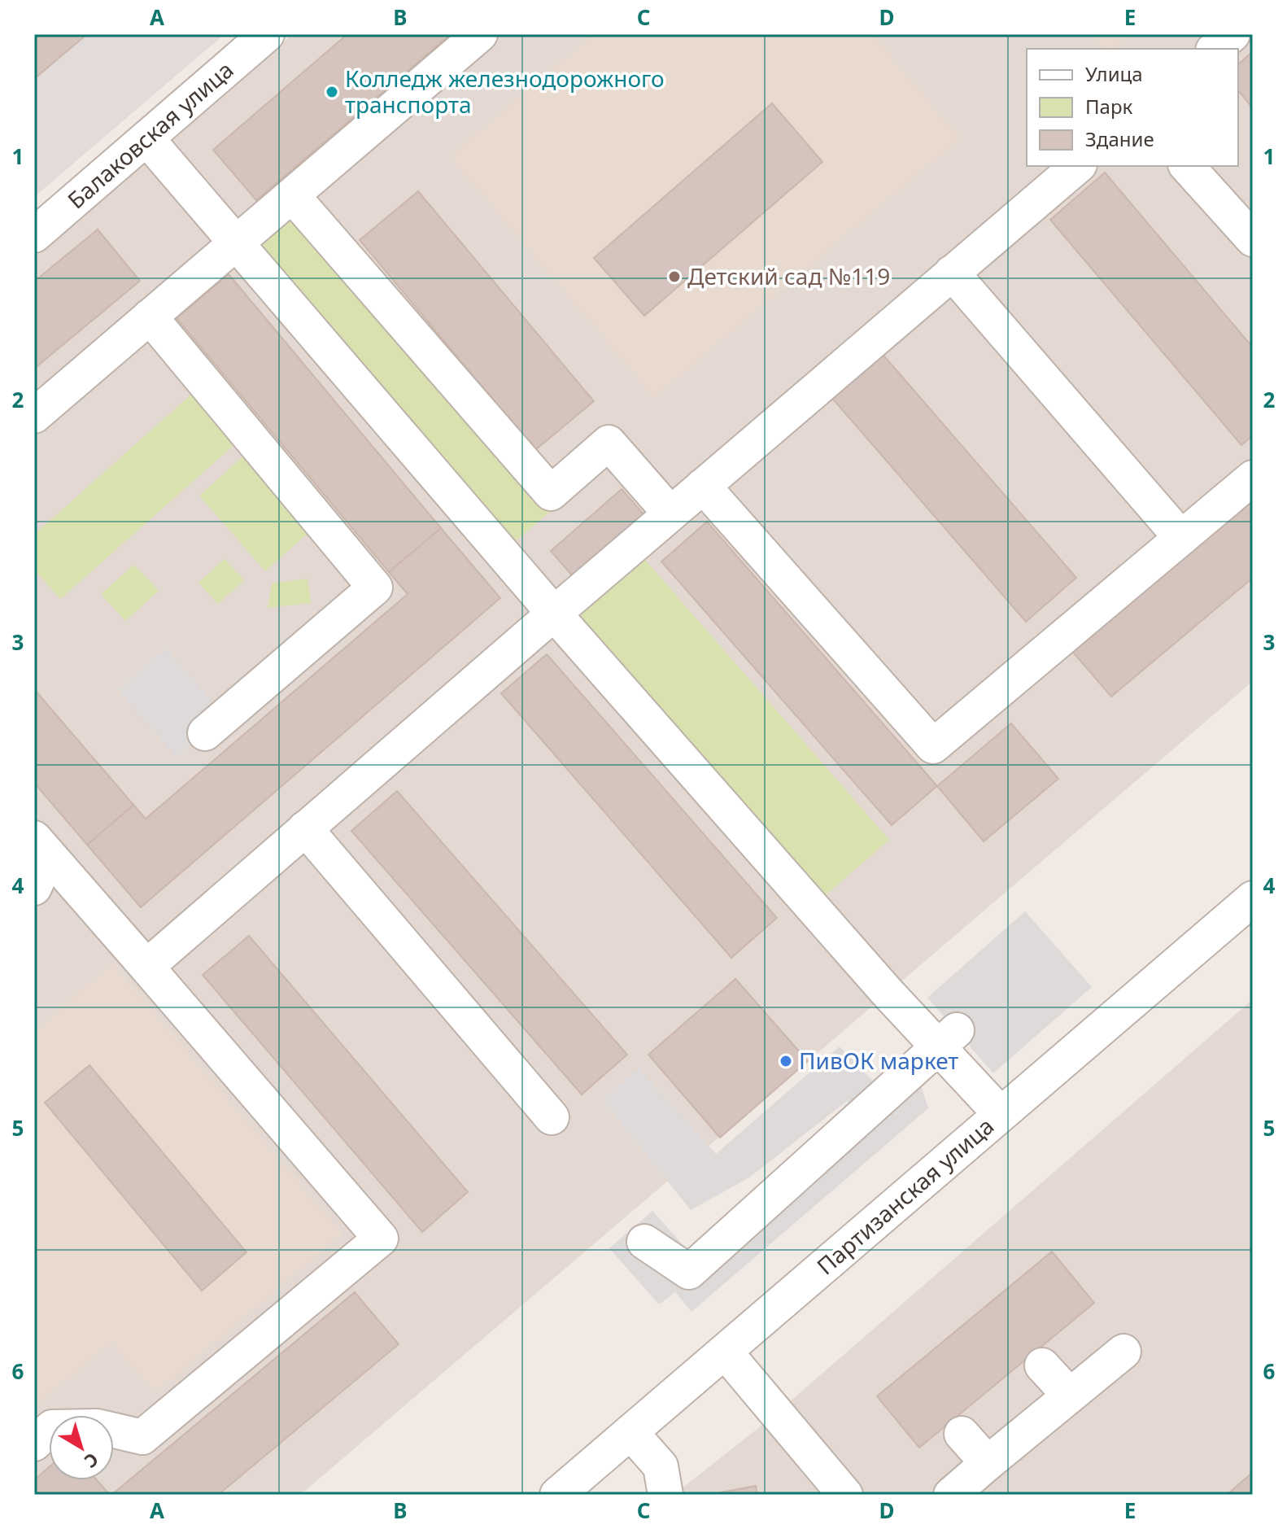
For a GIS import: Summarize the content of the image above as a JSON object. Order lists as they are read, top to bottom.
{
  "streets": {
    "street": ["Балаковская улица", "Партизанская улица"]
  },
  "places": ["Колледж железнодорожного транспорта", "Детский сад №119", "ПивОК маркет"],
  "legend": ["Улица", "Парк", "Здание"],
  "north": "bottom right",
  "grid": {
    "columns": [
      "A",
      "B",
      "C",
      "D",
      "E"
    ],
    "rows": [
      "1",
      "2",
      "3",
      "4",
      "5",
      "6"
    ]
  }
}
